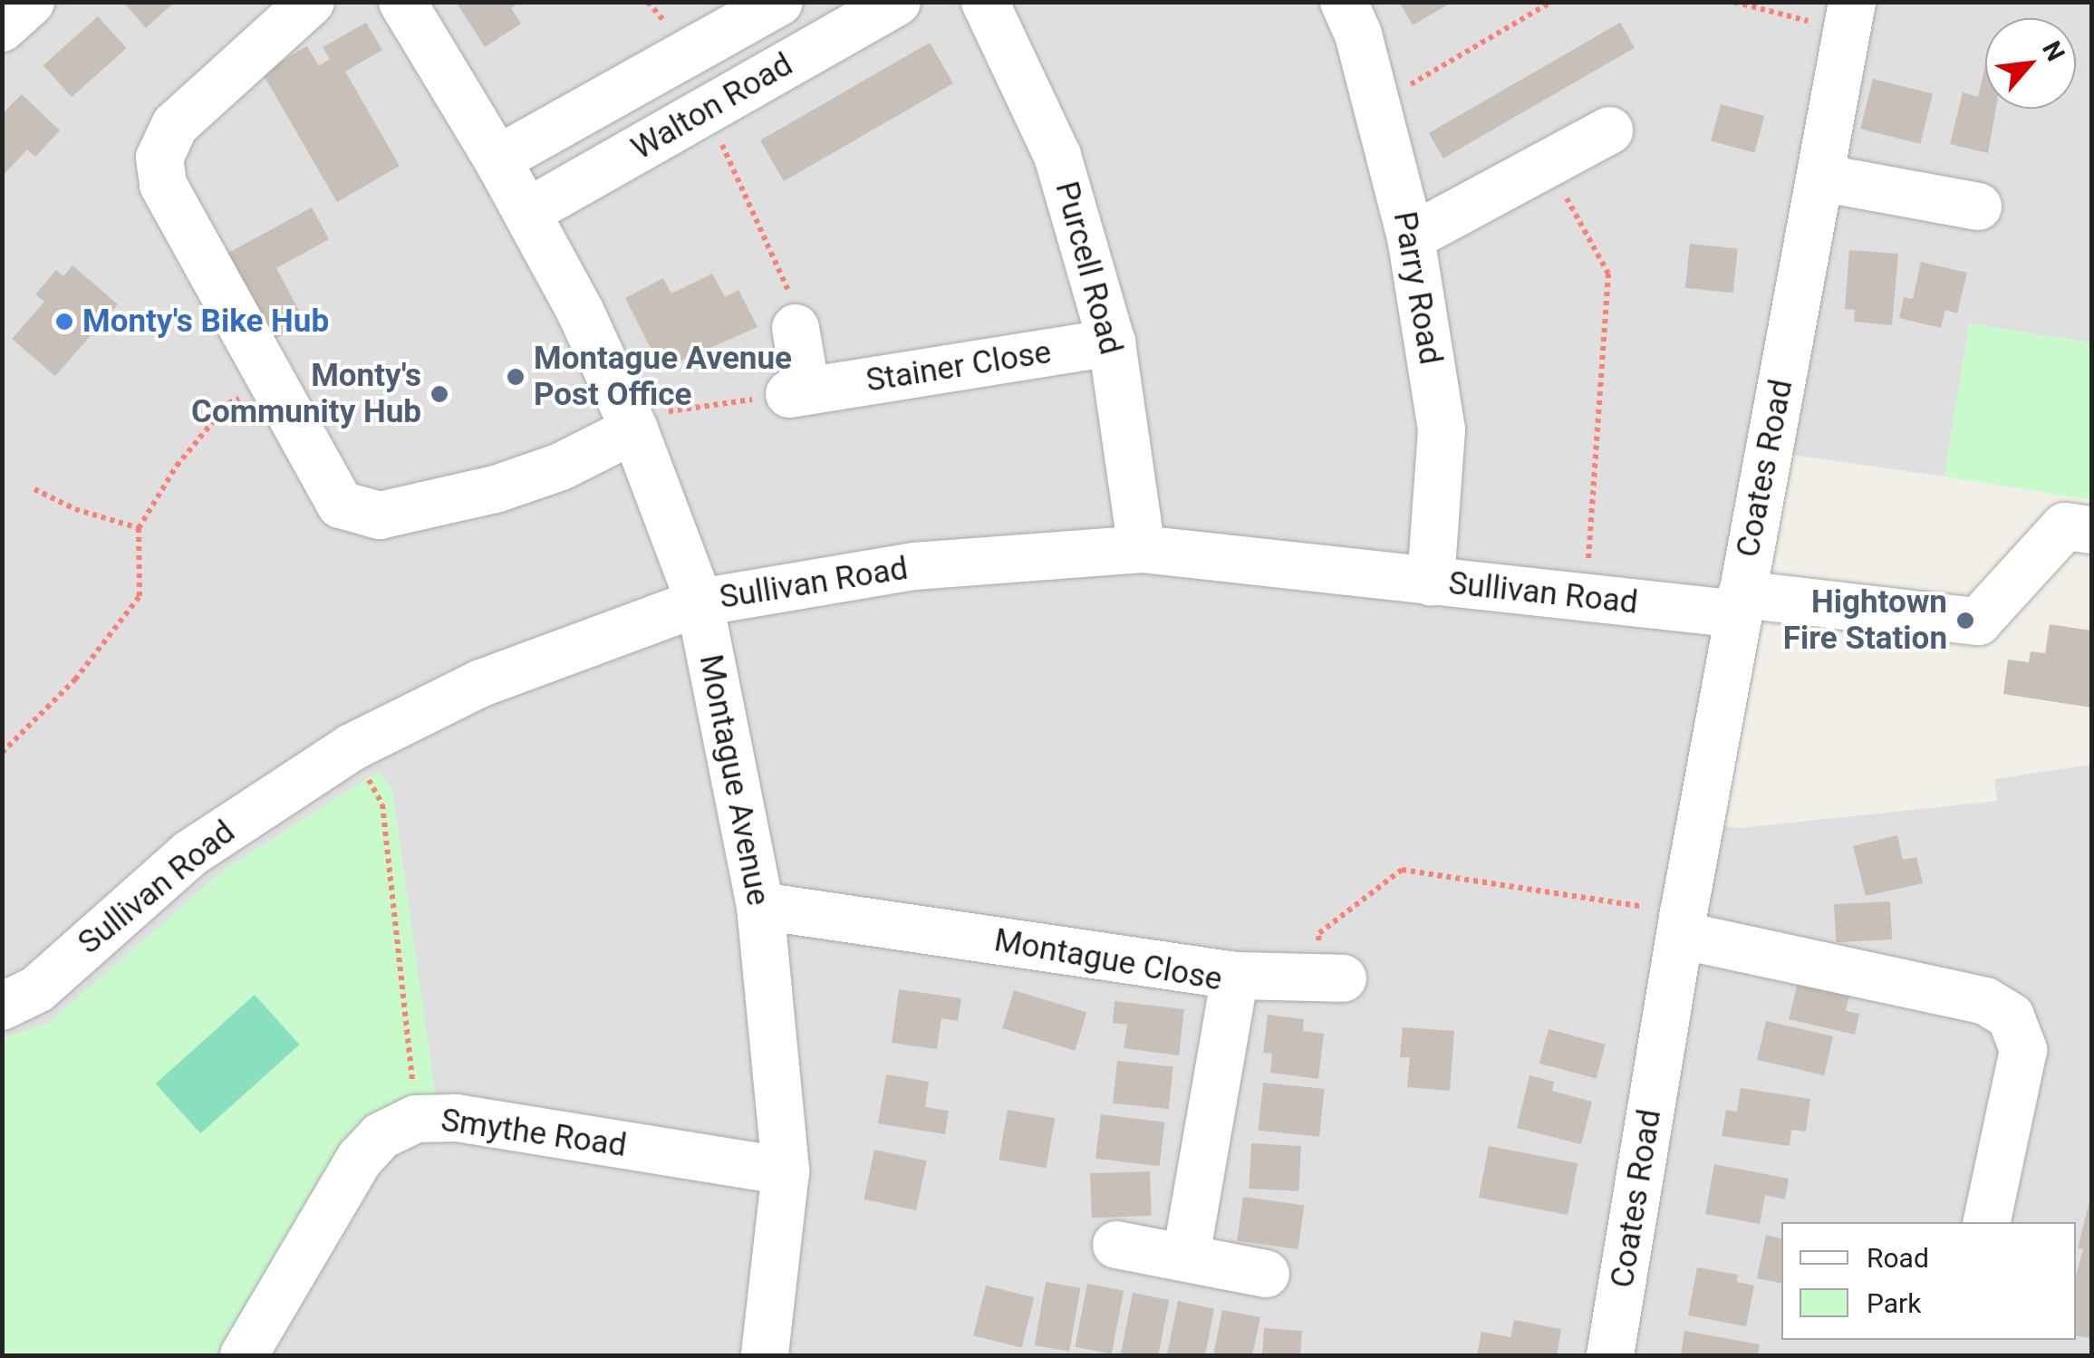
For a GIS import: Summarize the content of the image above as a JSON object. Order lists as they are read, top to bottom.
{
  "streets": {
    "street": [
      "Walton Road",
      "Purcell Road",
      "Parry Road",
      "Stainer Close",
      "Coates Road",
      "Sullivan Road",
      "Montague Avenue",
      "Montague Close",
      "Smythe Road"
    ]
  },
  "crossings": [
    ["Walton Road", "Montague Avenue"],
    ["Purcell Road", "Stainer Close"],
    ["Purcell Road", "Sullivan Road"],
    ["Parry Road", "Sullivan Road"],
    ["Coates Road", "Sullivan Road"],
    ["Sullivan Road", "Montague Avenue"],
    ["Montague Avenue", "Montague Close"],
    ["Montague Avenue", "Smythe Road"]
  ],
  "places": [
    "Monty's Bike Hub",
    "Montague Avenue Post Office",
    "Monty's Community Hub",
    "Hightown Fire Station"
  ],
  "legend": ["Road", "Park"],
  "north": "top right"
}
